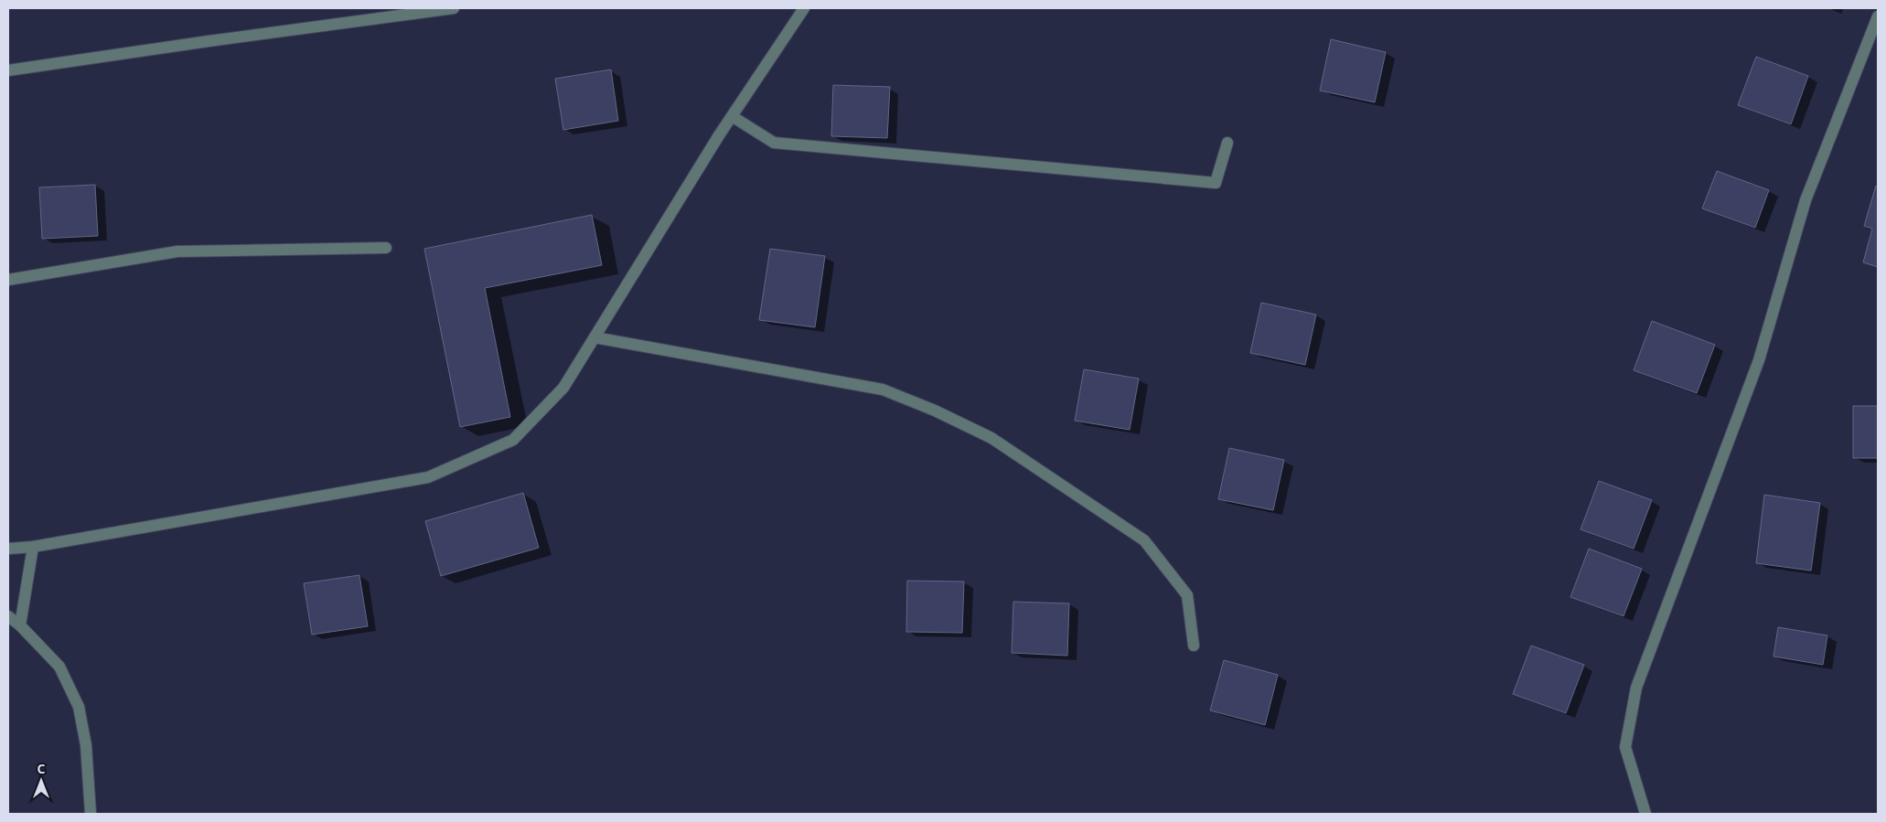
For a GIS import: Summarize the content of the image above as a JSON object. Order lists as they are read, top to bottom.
{
  "north": "top"
}
